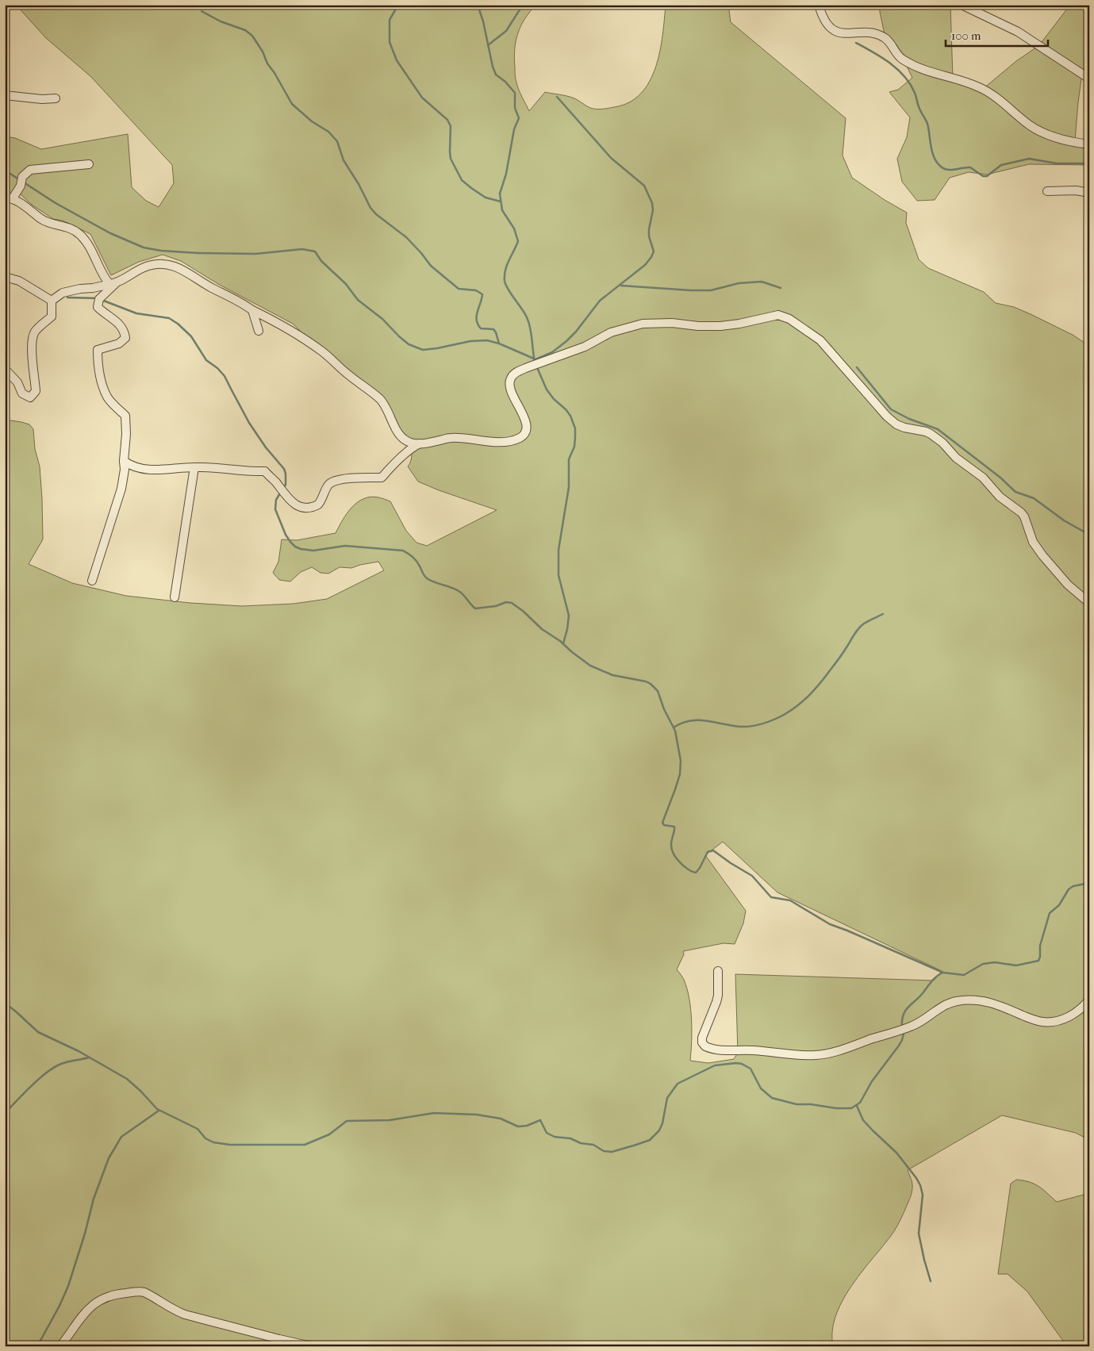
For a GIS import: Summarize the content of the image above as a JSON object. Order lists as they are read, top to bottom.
{
  "scale_bar": "100 m"
}
